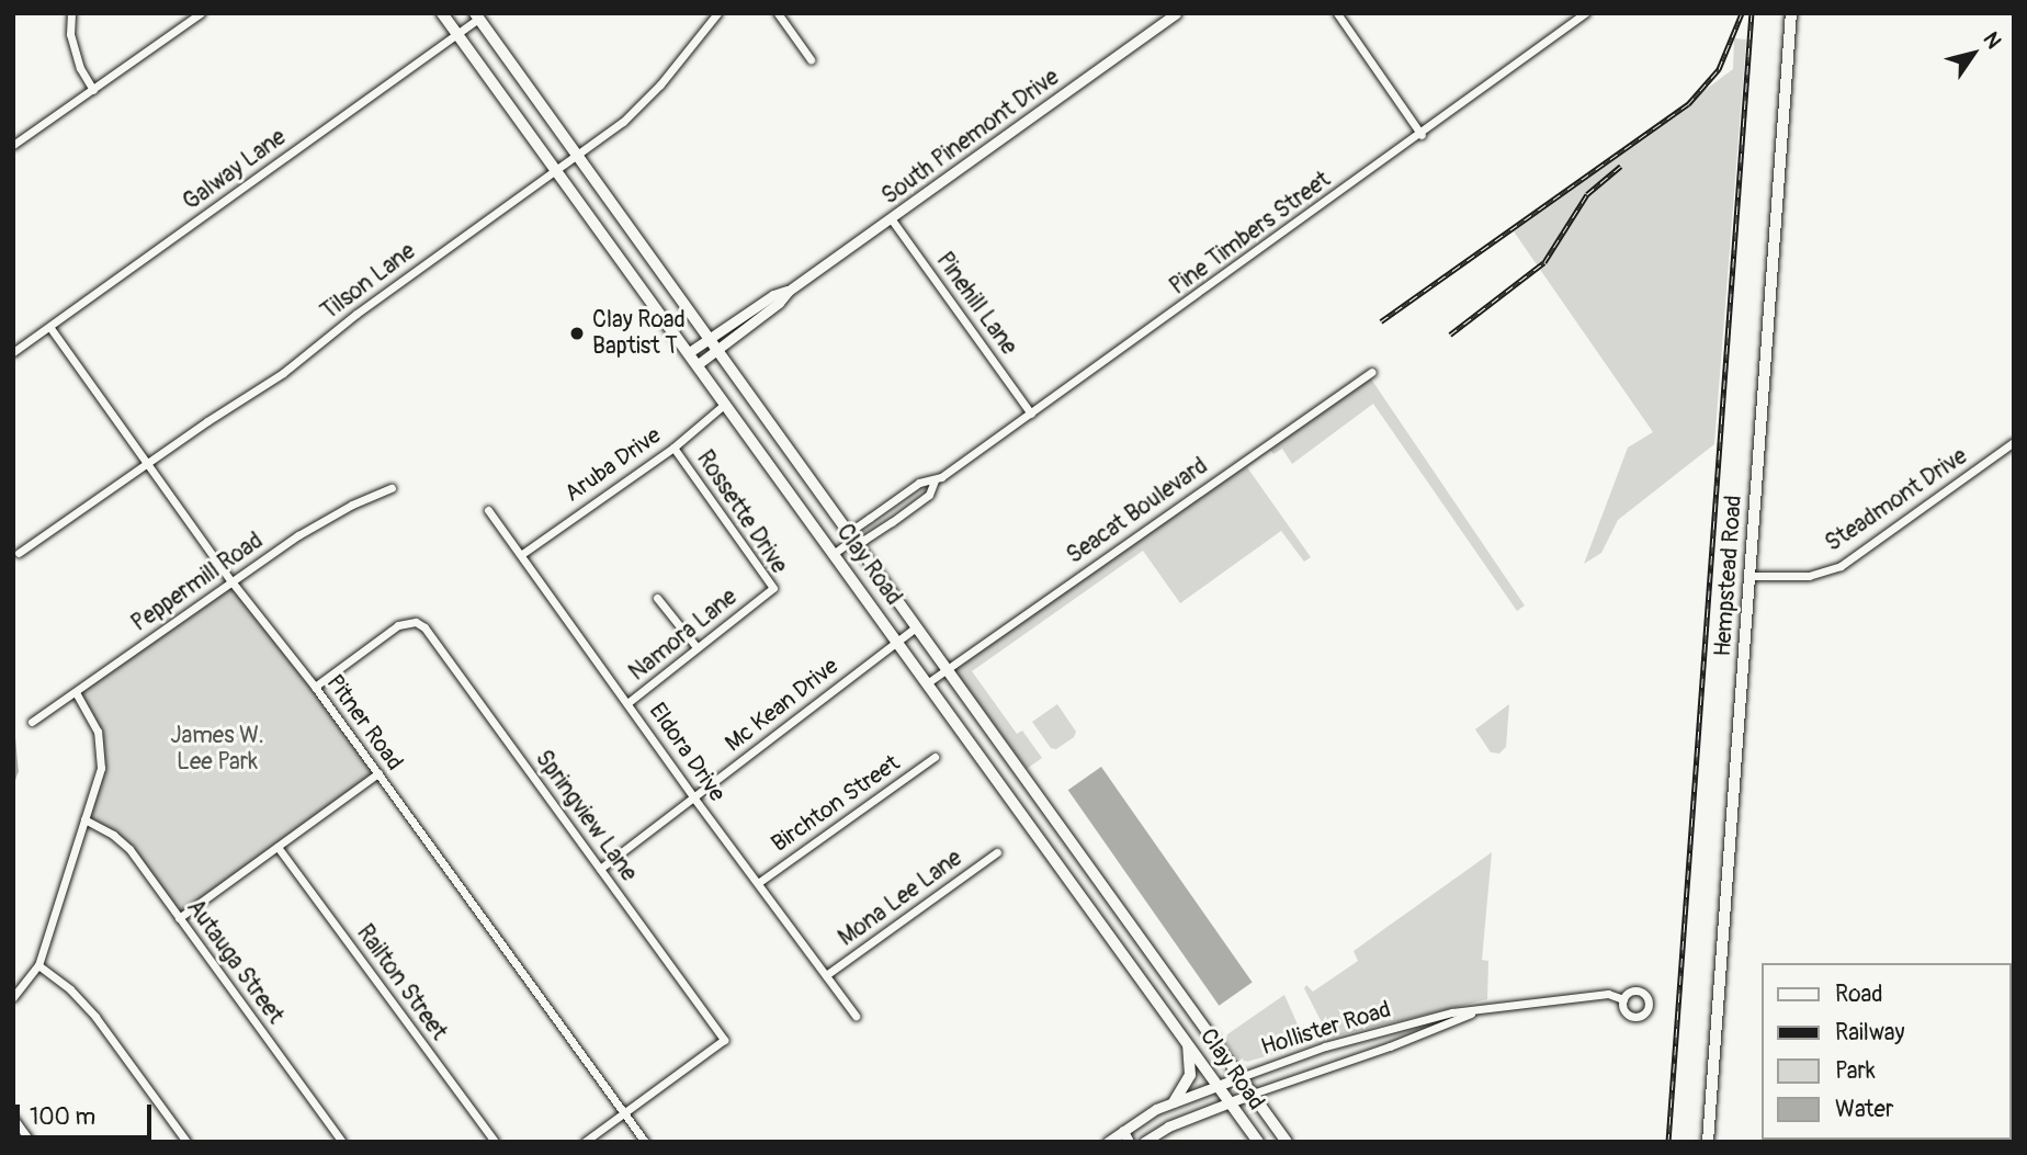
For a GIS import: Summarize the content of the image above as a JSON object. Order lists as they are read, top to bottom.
{
  "streets": {
    "main road": ["Clay Road", "Hempstead Road"],
    "street": [
      "South Pinemont Drive",
      "Galway Lane",
      "Pine Timbers Street",
      "Tilson Lane",
      "Pinehill Lane",
      "Aruba Drive",
      "Steadmont Drive",
      "Seacat Boulevard",
      "Rossette Drive",
      "Peppermill Road",
      "Namora Lane",
      "Mc Kean Drive",
      "Pitner Road",
      "Eldora Drive",
      "Birchton Street",
      "Springview Lane",
      "Mona Lee Lane",
      "Autauga Street",
      "Railton Street",
      "Hollister Road"
    ]
  },
  "crossings": [
    ["South Pinemont Drive", "Pinehill Lane"],
    ["South Pinemont Drive", "Clay Road"],
    ["Galway Lane", "Clay Road"],
    ["Galway Lane", "Pitner Road"],
    ["Pine Timbers Street", "Pinehill Lane"],
    ["Pine Timbers Street", "Clay Road"],
    ["Tilson Lane", "Clay Road"],
    ["Tilson Lane", "Pitner Road"],
    ["Aruba Drive", "Rossette Drive"],
    ["Aruba Drive", "Clay Road"],
    ["Aruba Drive", "Eldora Drive"],
    ["Steadmont Drive", "Hempstead Road"],
    ["Seacat Boulevard", "Clay Road"],
    ["Rossette Drive", "Namora Lane"],
    ["Clay Road", "Mc Kean Drive"],
    ["Clay Road", "Hollister Road"],
    ["Peppermill Road", "Pitner Road"],
    ["Namora Lane", "Eldora Drive"],
    ["Mc Kean Drive", "Eldora Drive"],
    ["Mc Kean Drive", "Springview Lane"],
    ["Pitner Road", "Springview Lane"],
    ["Eldora Drive", "Birchton Street"],
    ["Eldora Drive", "Mona Lee Lane"]
  ],
  "parks": ["James W. Lee Park"],
  "places": ["Clay Road Baptist T"],
  "legend": [
    "Road",
    "Railway",
    "Park",
    "Water"
  ],
  "scale_bar": "100 m",
  "north": "top right"
}
